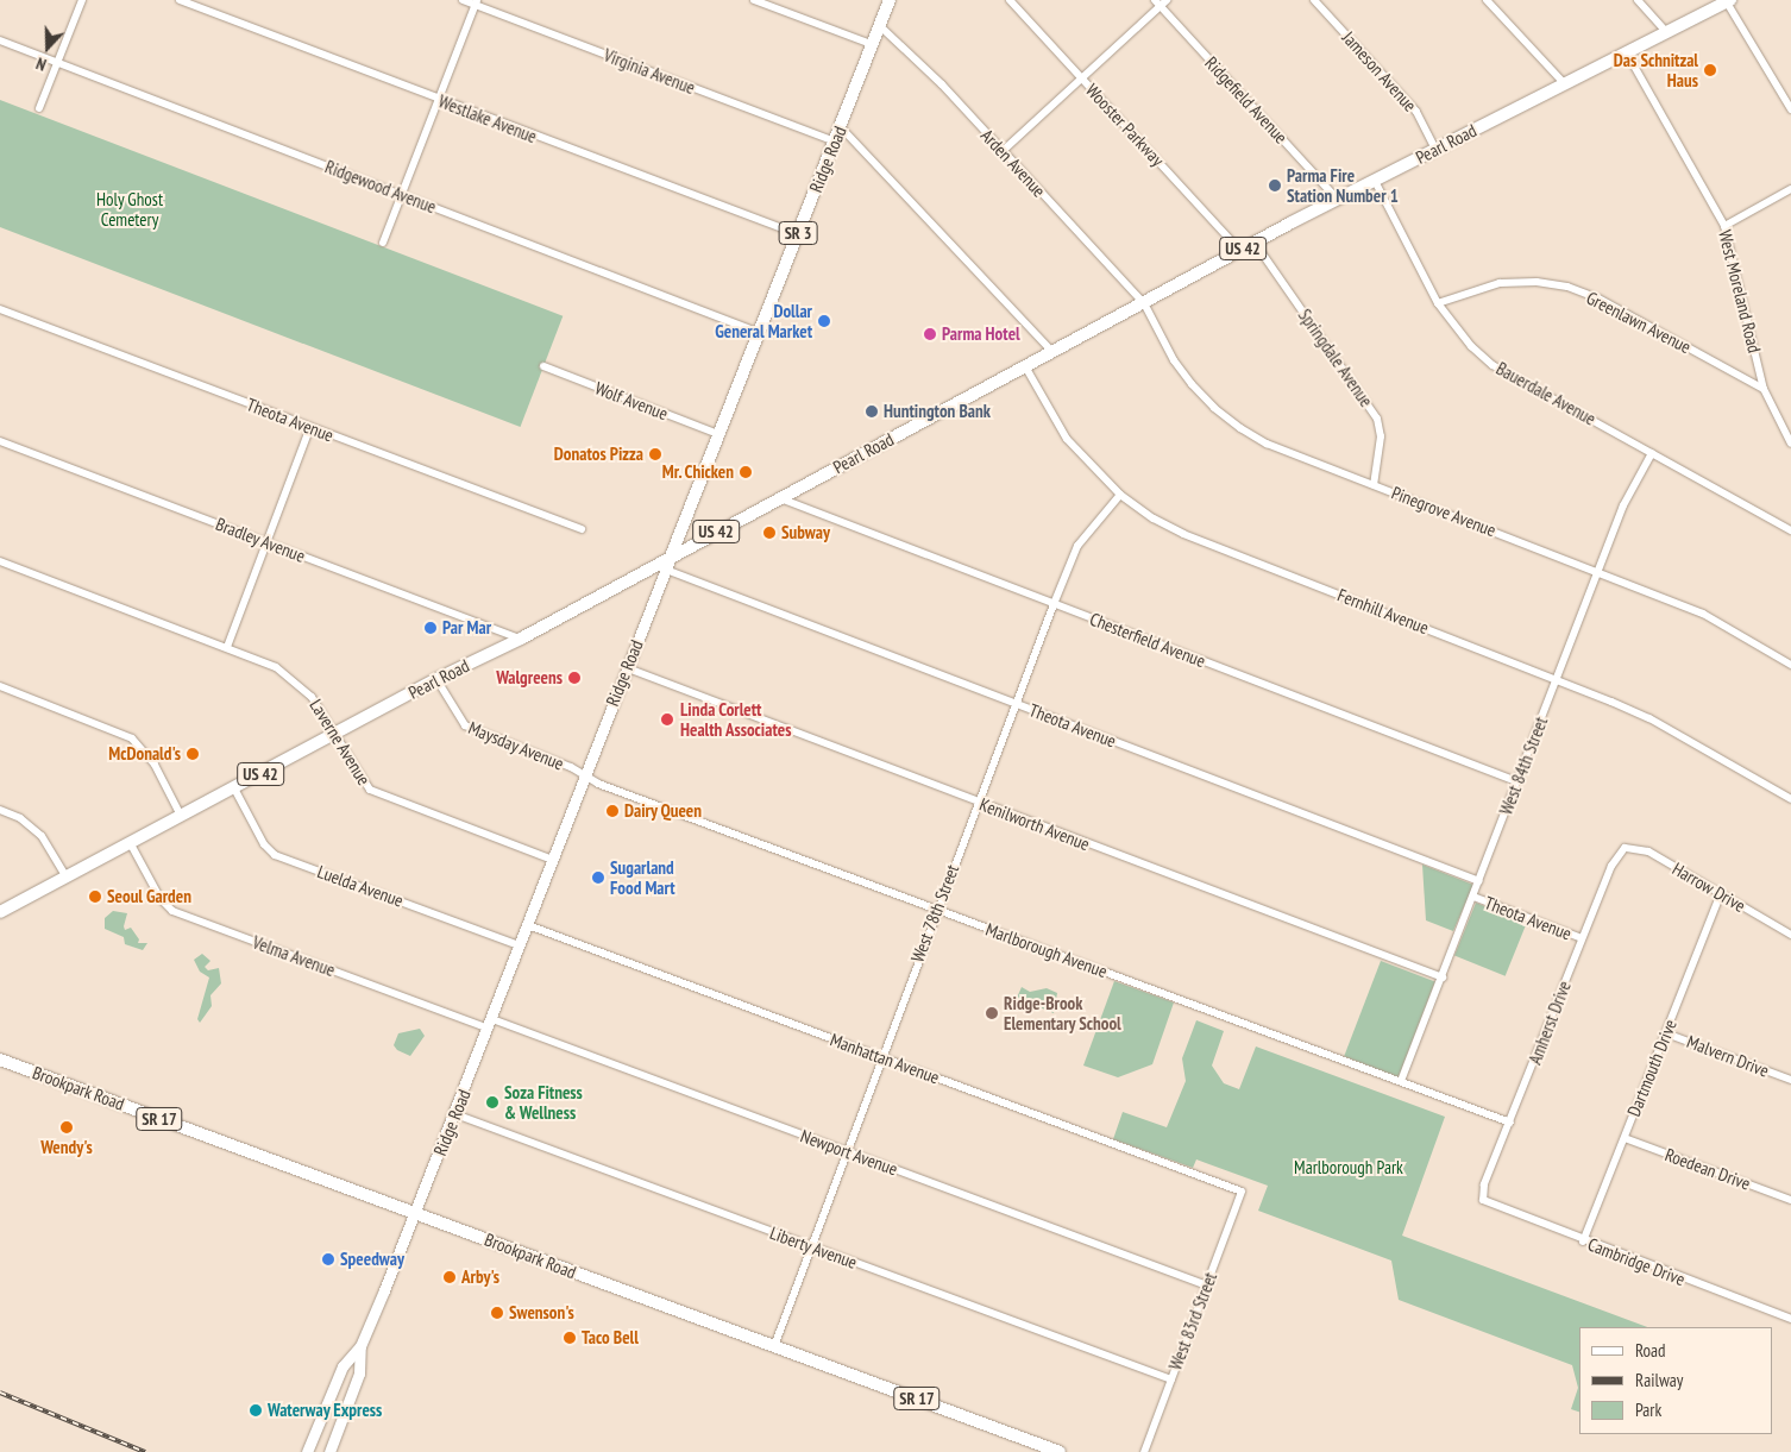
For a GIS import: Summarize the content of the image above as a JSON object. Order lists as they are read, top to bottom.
{
  "streets": {
    "main road": [
      "Pearl Road",
      "Ridge Road",
      "SR 3",
      "US 42",
      "Brookpark Road",
      "SR 17"
    ],
    "street": [
      "Virginia Avenue",
      "Jameson Avenue",
      "Ridgefield Avenue",
      "Westlake Avenue",
      "Wooster Parkway",
      "Arden Avenue",
      "Ridgewood Avenue",
      "West Moreland Road",
      "Greenlawn Avenue",
      "Springdale Avenue",
      "Bauerdale Avenue",
      "Wolf Avenue",
      "Theota Avenue",
      "Pinegrove Avenue",
      "Bradley Avenue",
      "Fernhill Avenue",
      "Chesterfield Avenue",
      "Laverne Avenue",
      "Maysday Avenue",
      "West 84th Street",
      "Kenilworth Avenue",
      "Luelda Avenue",
      "Harrow Drive",
      "West 78th Street",
      "Marlborough Avenue",
      "Velma Avenue",
      "Amherst Drive",
      "Malvern Drive",
      "Manhattan Avenue",
      "Dartmouth Drive",
      "Newport Avenue",
      "Roedean Drive",
      "Liberty Avenue",
      "Cambridge Drive",
      "West 83rd Street"
    ]
  },
  "crossings": [
    ["Virginia Avenue", "Ridge Road"],
    ["Jameson Avenue", "Pearl Road"],
    ["Ridgefield Avenue", "Pearl Road"],
    ["Westlake Avenue", "Ridge Road"],
    ["Wooster Parkway", "Pearl Road"],
    ["Pearl Road", "Ridge Road"],
    ["Pearl Road", "Arden Avenue"],
    ["Pearl Road", "West Moreland Road"],
    ["Pearl Road", "Springdale Avenue"],
    ["Pearl Road", "Bauerdale Avenue"],
    ["Pearl Road", "Pinegrove Avenue"],
    ["Pearl Road", "Bradley Avenue"],
    ["Pearl Road", "Fernhill Avenue"],
    ["Pearl Road", "Chesterfield Avenue"],
    ["Pearl Road", "Laverne Avenue"],
    ["Pearl Road", "Maysday Avenue"],
    ["Pearl Road", "Luelda Avenue"],
    ["Pearl Road", "Velma Avenue"],
    ["Ridge Road", "Arden Avenue"],
    ["Ridge Road", "Ridgewood Avenue"],
    ["Ridge Road", "Wolf Avenue"],
    ["Ridge Road", "Theota Avenue"],
    ["Ridge Road", "Laverne Avenue"],
    ["Ridge Road", "Maysday Avenue"],
    ["Ridge Road", "Kenilworth Avenue"],
    ["Ridge Road", "Luelda Avenue"],
    ["Ridge Road", "Marlborough Avenue"],
    ["Ridge Road", "Velma Avenue"],
    ["Ridge Road", "Manhattan Avenue"],
    ["Ridge Road", "Brookpark Road"],
    ["Ridge Road", "Newport Avenue"],
    ["Ridge Road", "Liberty Avenue"],
    ["Arden Avenue", "Pinegrove Avenue"],
    ["West Moreland Road", "Greenlawn Avenue"],
    ["Greenlawn Avenue", "Bauerdale Avenue"],
    ["Springdale Avenue", "Pinegrove Avenue"],
    ["Bauerdale Avenue", "West 84th Street"],
    ["Theota Avenue", "West 84th Street"],
    ["Theota Avenue", "West 78th Street"],
    ["Theota Avenue", "Amherst Drive"],
    ["Pinegrove Avenue", "West 84th Street"],
    ["Fernhill Avenue", "West 84th Street"],
    ["Fernhill Avenue", "West 78th Street"],
    ["Chesterfield Avenue", "West 84th Street"],
    ["Chesterfield Avenue", "West 78th Street"],
    ["Maysday Avenue", "Marlborough Avenue"],
    ["West 84th Street", "Kenilworth Avenue"],
    ["West 84th Street", "Marlborough Avenue"],
    ["Kenilworth Avenue", "West 78th Street"],
    ["Harrow Drive", "Amherst Drive"],
    ["Harrow Drive", "Dartmouth Drive"],
    ["West 78th Street", "Marlborough Avenue"],
    ["West 78th Street", "Manhattan Avenue"],
    ["West 78th Street", "Brookpark Road"],
    ["West 78th Street", "Newport Avenue"],
    ["West 78th Street", "Liberty Avenue"],
    ["Marlborough Avenue", "Amherst Drive"],
    ["Velma Avenue", "Newport Avenue"],
    ["Amherst Drive", "Cambridge Drive"],
    ["Malvern Drive", "Dartmouth Drive"],
    ["Manhattan Avenue", "West 83rd Street"],
    ["Dartmouth Drive", "Roedean Drive"],
    ["Dartmouth Drive", "Cambridge Drive"],
    ["Newport Avenue", "West 83rd Street"],
    ["Liberty Avenue", "West 83rd Street"]
  ],
  "parks": ["Holy Ghost Cemetery", "Marlborough Park"],
  "places": [
    "Das Schnitzal Haus",
    "Parma Fire Station Number 1",
    "Dollar General Market",
    "Parma Hotel",
    "Huntington Bank",
    "Donatos Pizza",
    "Mr. Chicken",
    "Subway",
    "Par Mar",
    "Walgreens",
    "Linda Corlett Health Associates",
    "McDonald's",
    "Dairy Queen",
    "Sugarland Food Mart",
    "Seoul Garden",
    "Ridge-Brook Elementary School",
    "Soza Fitness & Wellness",
    "Wendy's",
    "Speedway",
    "Arby's",
    "Swenson's",
    "Taco Bell",
    "Waterway Express"
  ],
  "legend": ["Road", "Railway", "Park"],
  "north": "bottom"
}
